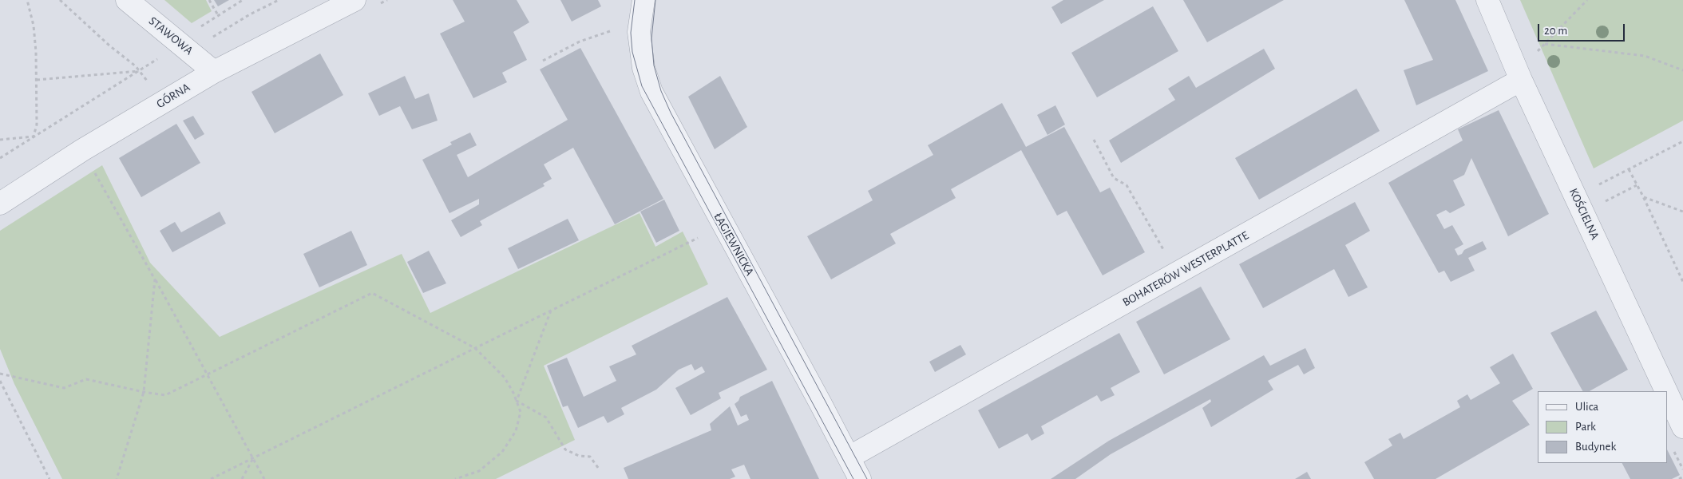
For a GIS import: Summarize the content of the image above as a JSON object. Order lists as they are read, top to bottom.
{
  "streets": {
    "street": [
      "STAWOWA",
      "GÓRNA",
      "KOŚCIELNA",
      "ŁAGIEWNICKA",
      "BOHATERÓW WESTERPLATTE"
    ]
  },
  "crossings": [
    ["STAWOWA", "GÓRNA"],
    ["KOŚCIELNA", "BOHATERÓW WESTERPLATTE"],
    ["ŁAGIEWNICKA", "BOHATERÓW WESTERPLATTE"]
  ],
  "legend": ["Ulica", "Park", "Budynek"],
  "scale_bar": "20 m"
}
